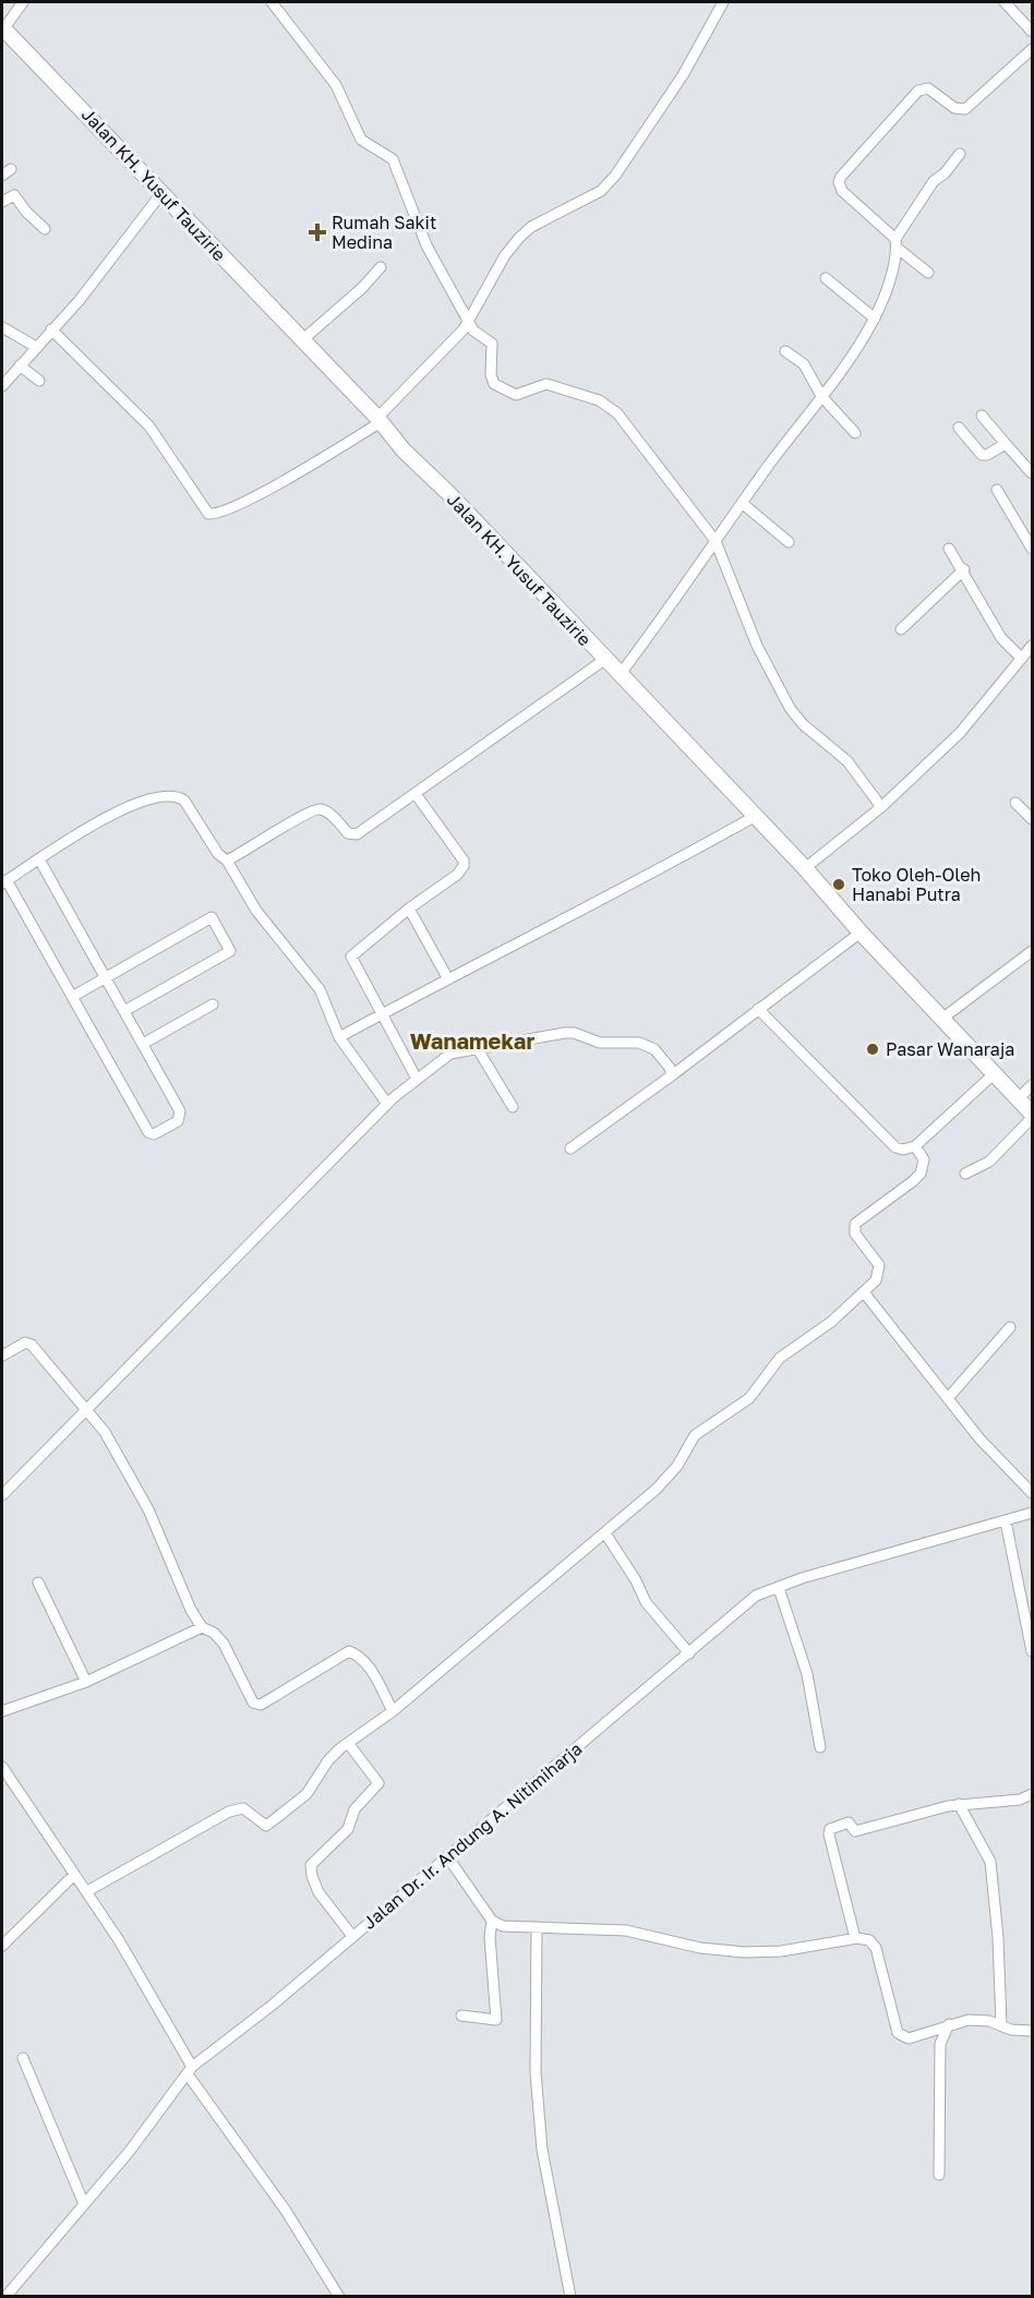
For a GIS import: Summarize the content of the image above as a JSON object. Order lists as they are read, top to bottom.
{
  "streets": {
    "main road": ["Jalan KH. Yusuf Tauzirie"],
    "street": ["Jalan Dr. Ir. Andung A. Nitimiharja"]
  },
  "districts": ["Wanamekar"],
  "places": {
    "health": ["Rumah Sakit Medina"],
    "other": ["Toko Oleh-Oleh Hanabi Putra", "Pasar Wanaraja"]
  }
}
